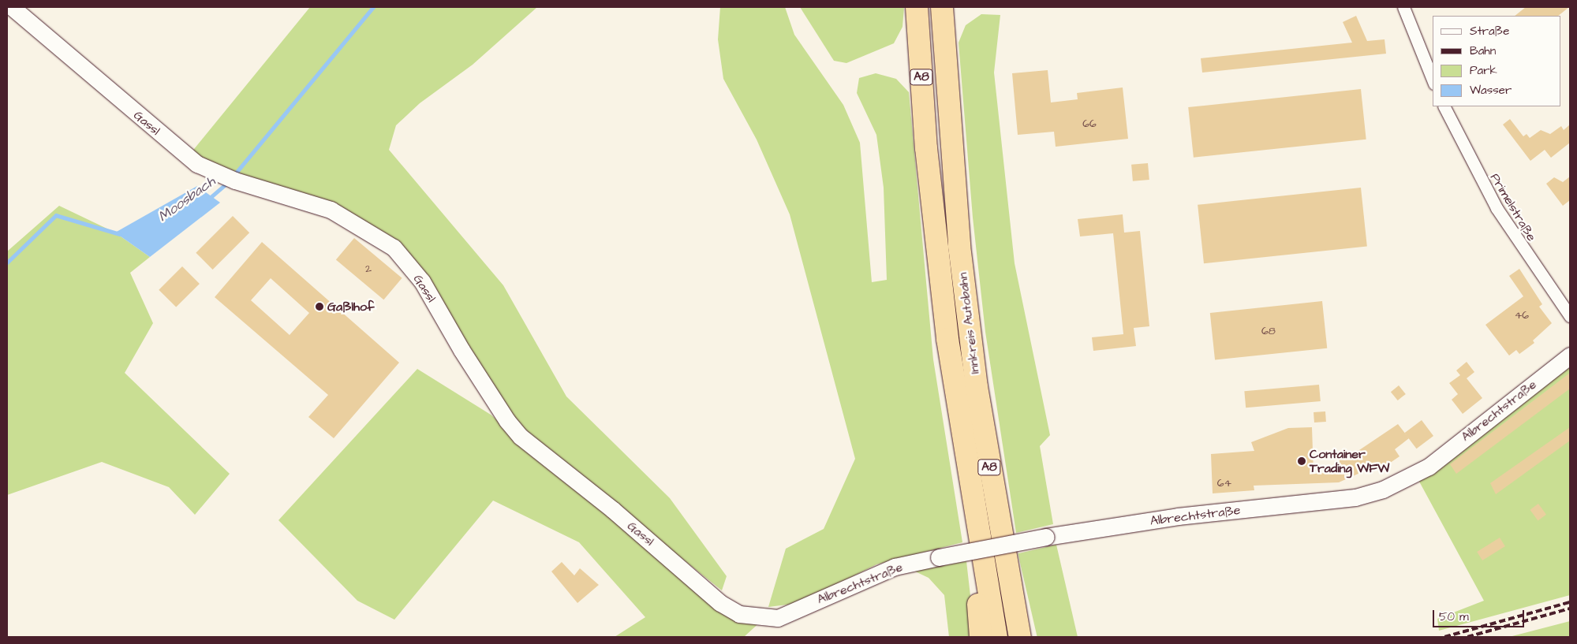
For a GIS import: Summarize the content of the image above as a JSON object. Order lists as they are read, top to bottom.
{
  "streets": {
    "highway": ["A8", "Innkreis Autobahn"],
    "street": ["Gassl", "Primelstraße", "Albrechtstraße"]
  },
  "crossings": [
    ["Gassl", "Albrechtstraße"]
  ],
  "water": ["Moosbach"],
  "places": ["Gaßlhof", "Container Trading WFW"],
  "house_numbers": [
    "66",
    "2",
    "46",
    "68",
    "64"
  ],
  "legend": [
    "Straße",
    "Bahn",
    "Park",
    "Wasser"
  ],
  "scale_bar": "50 m"
}
